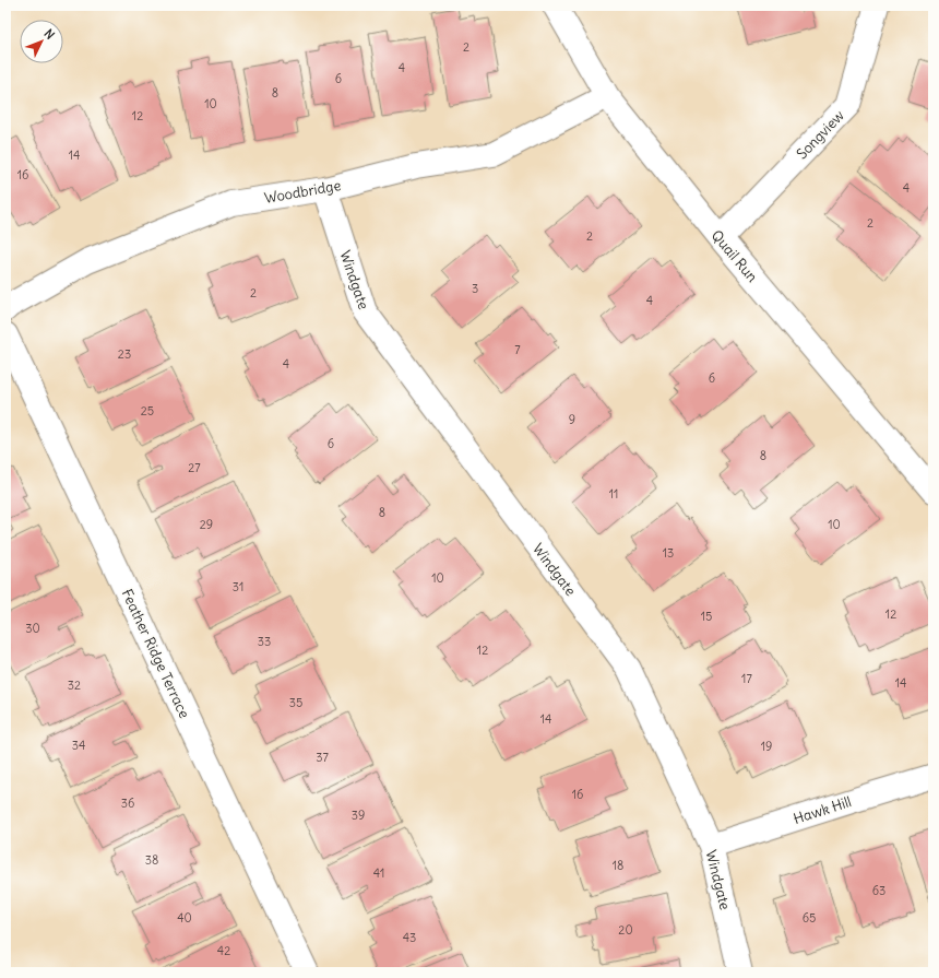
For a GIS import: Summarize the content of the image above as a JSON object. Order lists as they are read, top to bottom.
{
  "streets": {
    "street": [
      "Songview",
      "Woodbridge",
      "Quail Run",
      "Windgate",
      "Feather Ridge Terrace",
      "Hawk Hill"
    ]
  },
  "crossings": [
    ["Songview", "Quail Run"],
    ["Woodbridge", "Quail Run"],
    ["Woodbridge", "Windgate"],
    ["Windgate", "Hawk Hill"]
  ],
  "house_numbers": [
    "2",
    "4",
    "6",
    "8",
    "10",
    "12",
    "14",
    "16",
    "4",
    "2",
    "2",
    "3",
    "2",
    "4",
    "7",
    "23",
    "4",
    "6",
    "25",
    "9",
    "6",
    "8",
    "27",
    "11",
    "8",
    "29",
    "10",
    "13",
    "10",
    "31",
    "12",
    "15",
    "30",
    "33",
    "12",
    "17",
    "14",
    "32",
    "35",
    "14",
    "34",
    "19",
    "37",
    "16",
    "36",
    "39",
    "38",
    "18",
    "41",
    "63",
    "40",
    "65",
    "20",
    "43",
    "42"
  ],
  "north": "top right"
}
